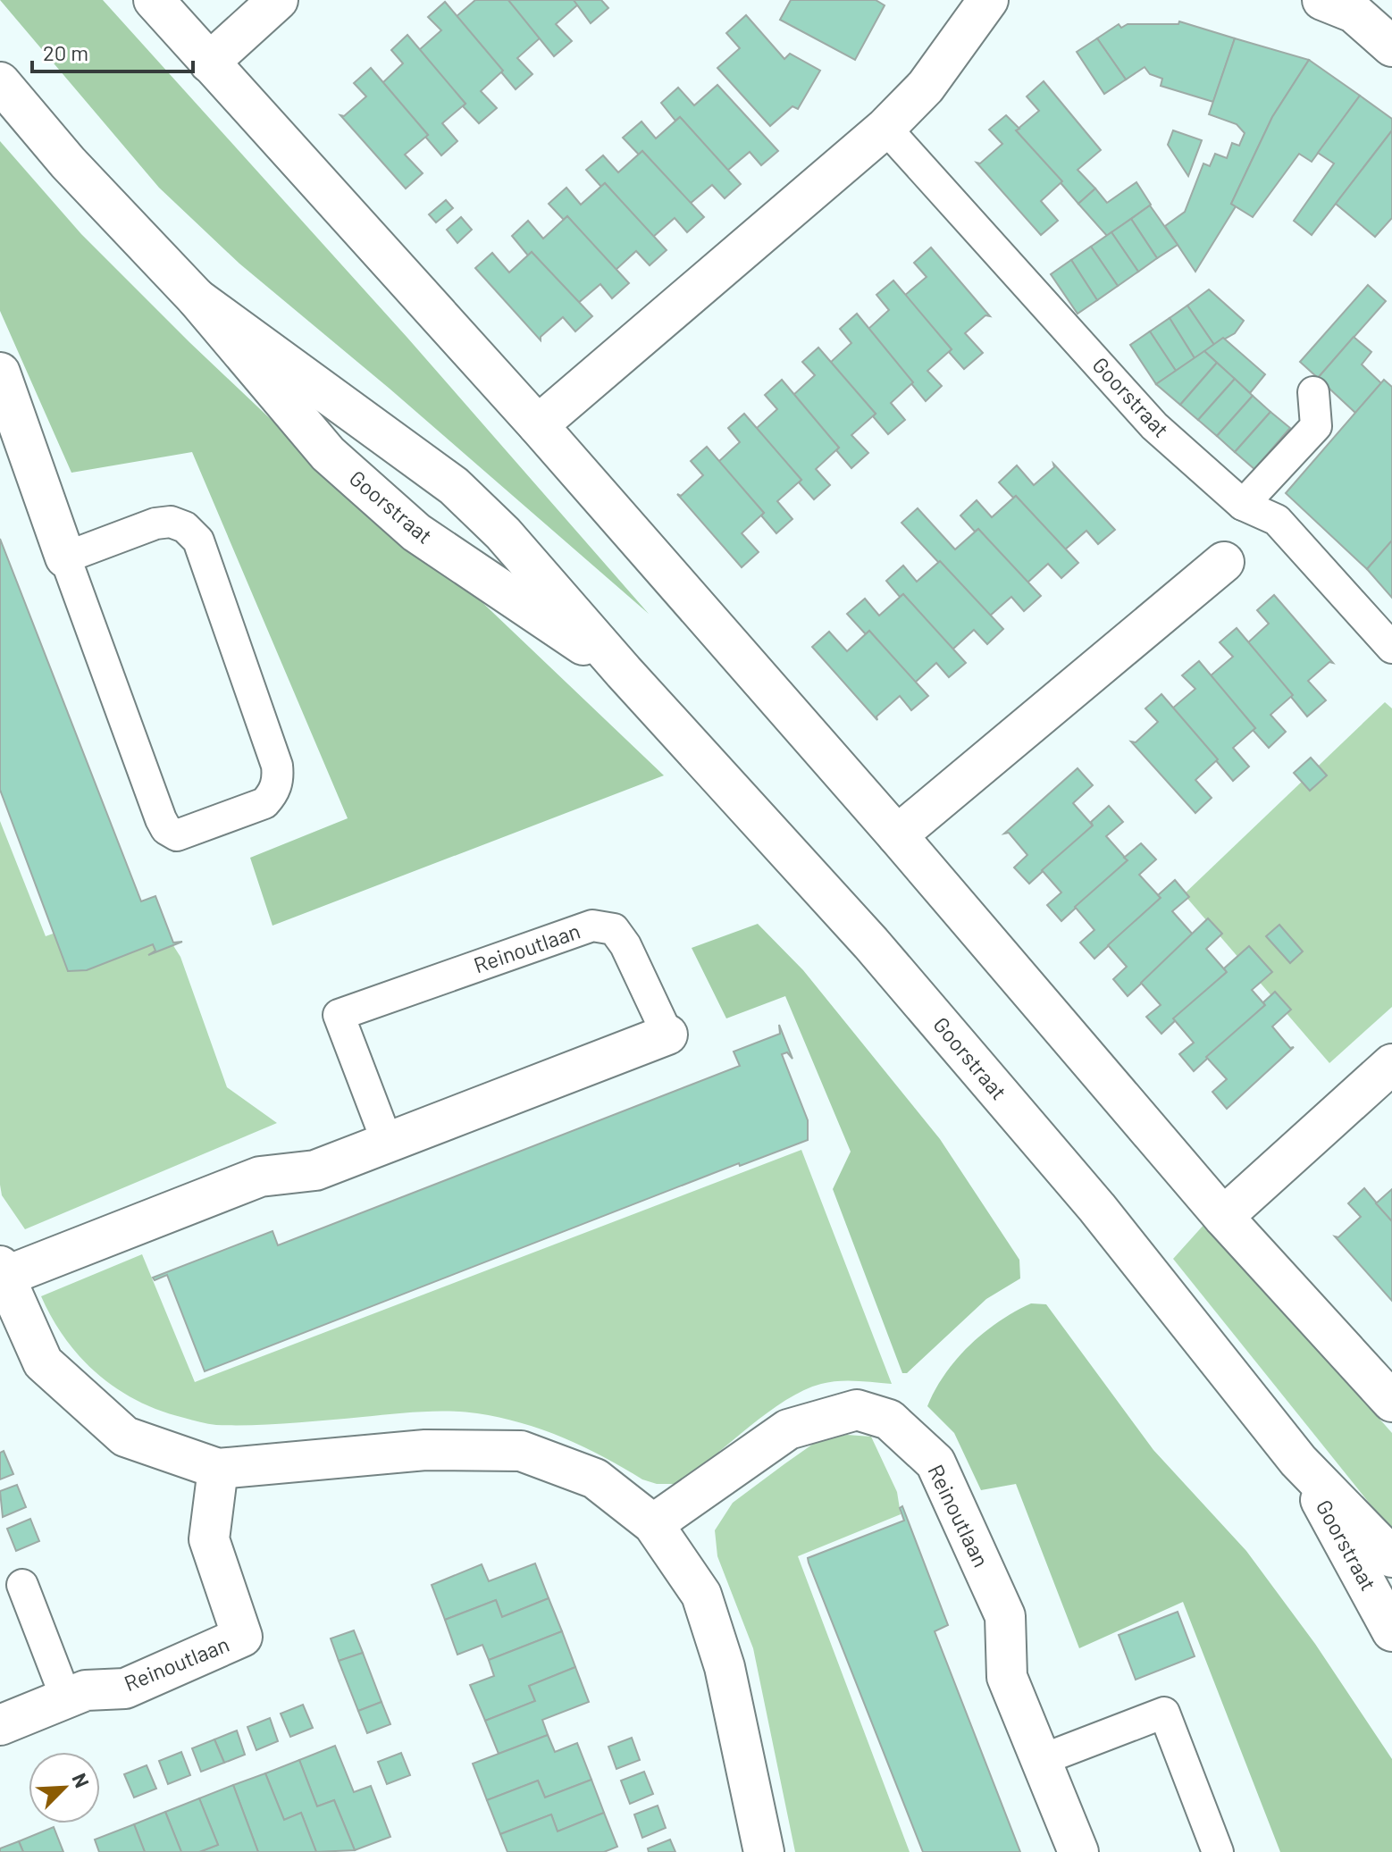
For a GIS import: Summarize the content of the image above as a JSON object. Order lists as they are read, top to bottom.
{
  "streets": {
    "street": ["Goorstraat", "Reinoutlaan"]
  },
  "scale_bar": "20 m",
  "north": "top right"
}
